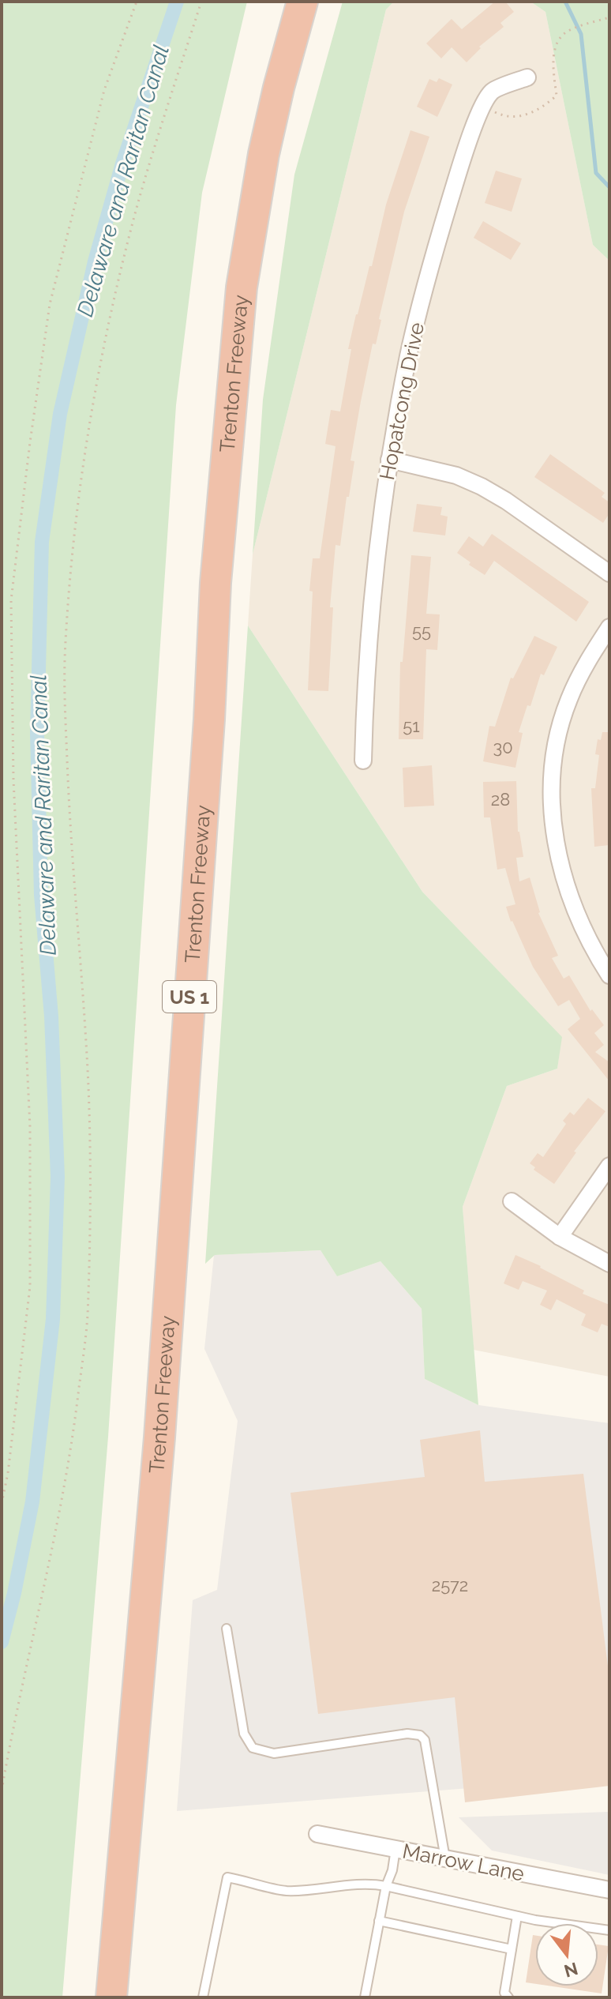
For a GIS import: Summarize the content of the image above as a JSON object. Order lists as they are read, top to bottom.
{
  "streets": {
    "highway": ["Trenton Freeway", "US 1"],
    "street": ["Hopatcong Drive", "Marrow Lane"]
  },
  "water": ["Delaware and Raritan Canal"],
  "house_numbers": [
    "55",
    "51",
    "30",
    "28",
    "2572"
  ],
  "north": "bottom"
}
